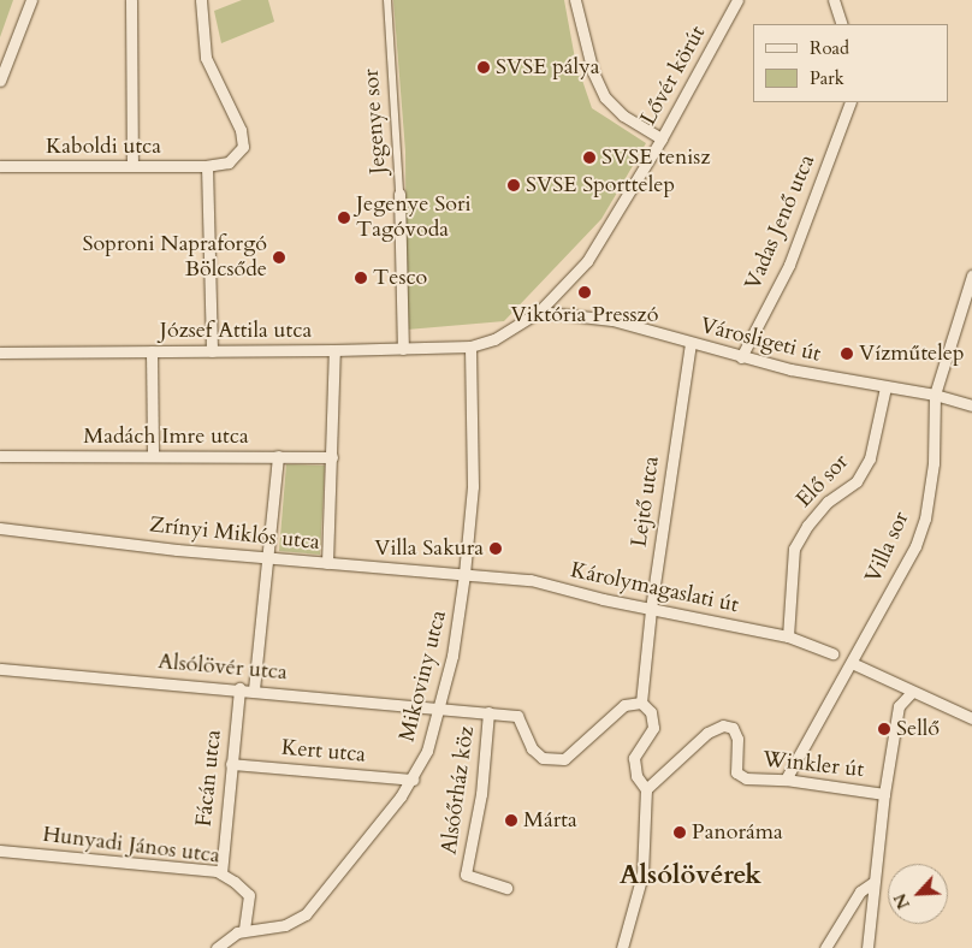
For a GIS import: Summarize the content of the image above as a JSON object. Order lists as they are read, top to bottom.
{
  "streets": {
    "street": [
      "Lővér körút",
      "Jegenye sor",
      "Kaboldi utca",
      "Vadas Jenő utca",
      "József Attila utca",
      "Városligeti út",
      "Madách Imre utca",
      "Elő sor",
      "Lejtő utca",
      "Zrínyi Miklós utca",
      "Villa sor",
      "Károlymagaslati út",
      "Alsólövér utca",
      "Mikoviny utca",
      "Kert utca",
      "Winkler út",
      "Fácán utca",
      "Alsóőrház köz",
      "Hunyadi János utca"
    ]
  },
  "crossings": [
    ["Lővér körút", "József Attila utca"],
    ["Lővér körút", "Városligeti út"],
    ["Lővér körút", "Mikoviny utca"],
    ["Jegenye sor", "József Attila utca"],
    ["Vadas Jenő utca", "Városligeti út"],
    ["József Attila utca", "Mikoviny utca"],
    ["Városligeti út", "Elő sor"],
    ["Városligeti út", "Lejtő utca"],
    ["Városligeti út", "Villa sor"],
    ["Elő sor", "Károlymagaslati út"],
    ["Lejtő utca", "Károlymagaslati út"],
    ["Zrínyi Miklós utca", "Károlymagaslati út"],
    ["Zrínyi Miklós utca", "Mikoviny utca"],
    ["Villa sor", "Winkler út"],
    ["Károlymagaslati út", "Mikoviny utca"],
    ["Alsólövér utca", "Mikoviny utca"],
    ["Alsólövér utca", "Fácán utca"],
    ["Mikoviny utca", "Kert utca"],
    ["Mikoviny utca", "Hunyadi János utca"],
    ["Kert utca", "Fácán utca"],
    ["Fácán utca", "Hunyadi János utca"]
  ],
  "districts": ["Alsólövérek"],
  "places": [
    "SVSE pálya",
    "SVSE tenisz",
    "SVSE Sporttelep",
    "Jegenye Sori Tagóvoda",
    "Soproni Napraforgó Bölcsőde",
    "Tesco",
    "Viktória Presszó",
    "Vízműtelep",
    "Villa Sakura",
    "Sellő",
    "Márta",
    "Panoráma"
  ],
  "legend": ["Road", "Park"],
  "north": "bottom left"
}
